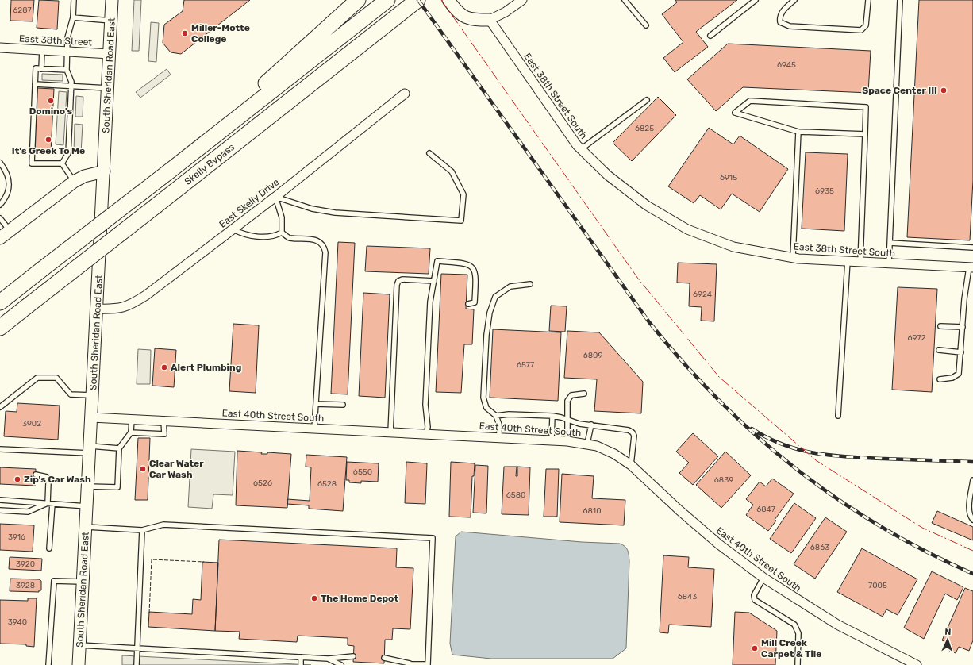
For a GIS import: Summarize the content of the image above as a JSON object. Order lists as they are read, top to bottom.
{
  "streets": {
    "highway": ["Skelly Bypass"],
    "main road": ["South Sheridan Road East"],
    "street": [
      "East 38th Street",
      "East 38th Street South",
      "East Skelly Drive",
      "East 40th Street South"
    ]
  },
  "crossings": [
    ["East 38th Street", "South Sheridan Road East"],
    ["South Sheridan Road East", "East Skelly Drive"],
    ["South Sheridan Road East", "East 40th Street South"]
  ],
  "places": [
    "Miller-Motte College",
    "Space Center III",
    "Domino's",
    "It's Greek To Me",
    "Alert Plumbing",
    "Clear Water Car Wash",
    "Zip's Car Wash",
    "The Home Depot",
    "Mill Creek Carpet & Tile"
  ],
  "house_numbers": [
    "6287",
    "6945",
    "6825",
    "6915",
    "6935",
    "6924",
    "6972",
    "6809",
    "6577",
    "3902",
    "6550",
    "6839",
    "6526",
    "6528",
    "6580",
    "6847",
    "6810",
    "3916",
    "6863",
    "3920",
    "3928",
    "7005",
    "6843",
    "3940"
  ],
  "north": "top"
}
